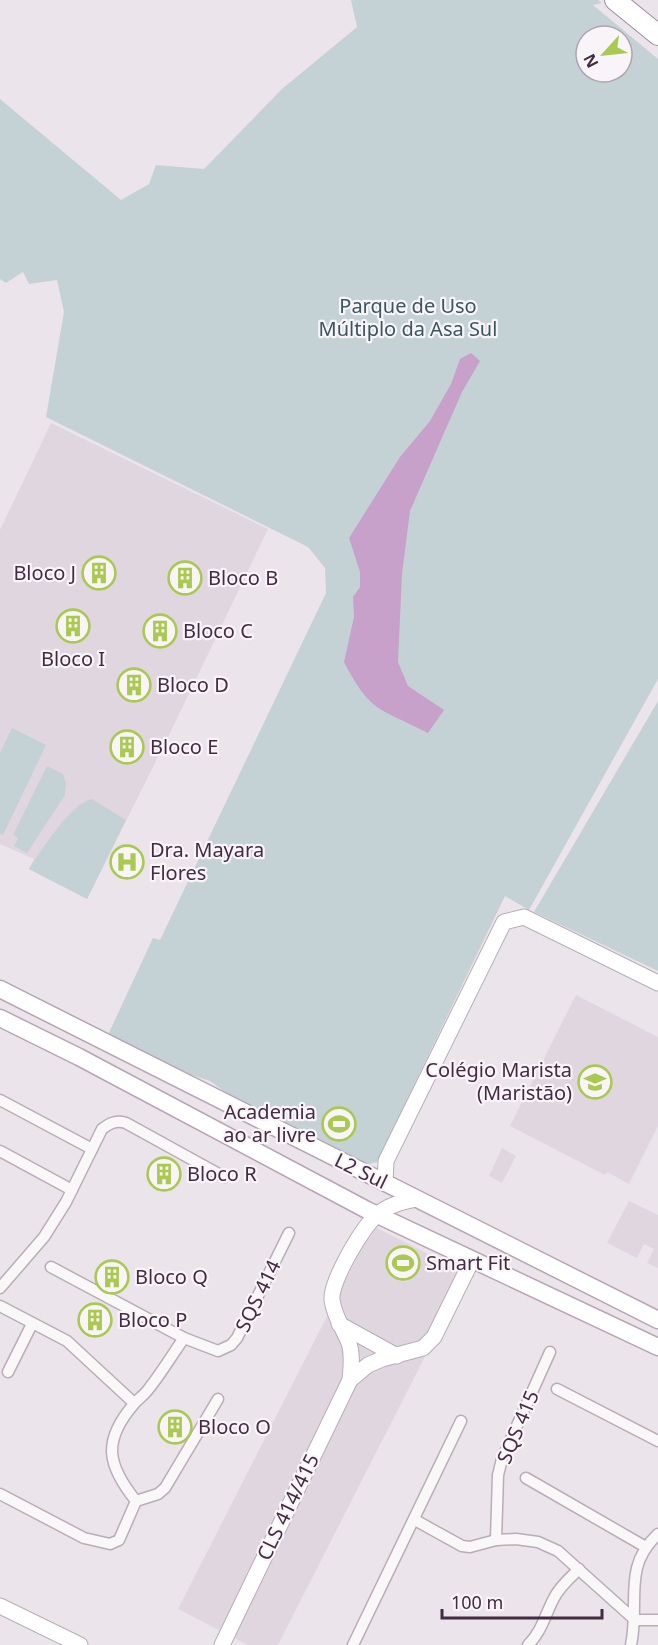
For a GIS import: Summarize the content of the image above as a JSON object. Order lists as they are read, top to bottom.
{
  "streets": {
    "main road": ["L2 Sul"],
    "street": ["SQS 414", "SQS 415", "CLS 414/415"]
  },
  "parks": ["Parque de Uso Múltiplo da Asa Sul"],
  "places": {
    "building": [
      "Bloco J",
      "Bloco B",
      "Bloco I",
      "Bloco C",
      "Bloco D",
      "Bloco E",
      "Bloco R",
      "Bloco Q",
      "Bloco P",
      "Bloco O"
    ],
    "hospital": ["Dra. Mayara Flores"],
    "school or university": ["Colégio Marista (Maristão)"],
    "sports": ["Academia ao ar livre", "Smart Fit"]
  },
  "scale_bar": "100 m",
  "north": "bottom left"
}
